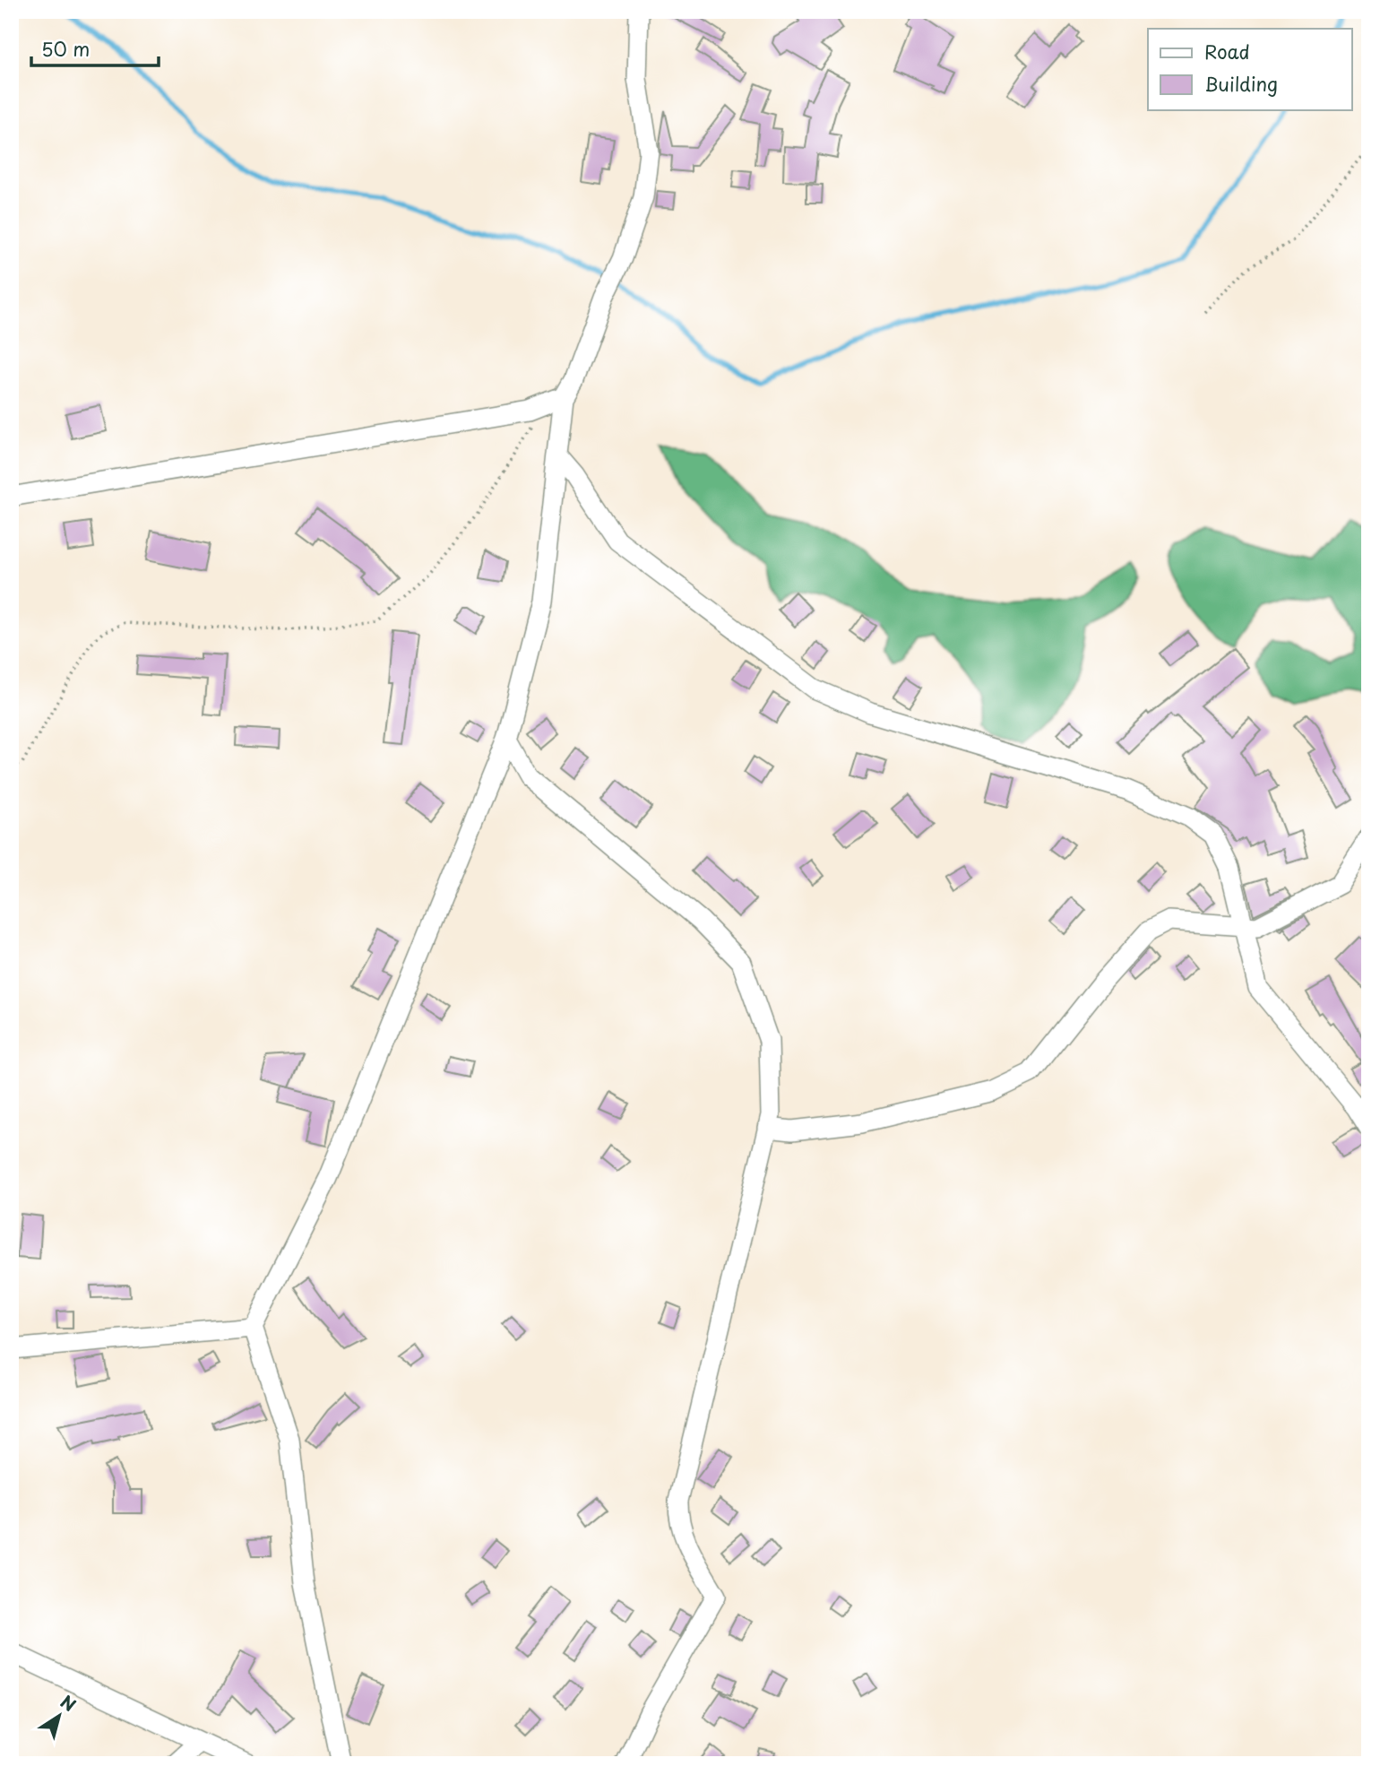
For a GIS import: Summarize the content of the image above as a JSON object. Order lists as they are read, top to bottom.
{
  "legend": ["Road", "Building"],
  "scale_bar": "50 m",
  "north": "top right"
}
